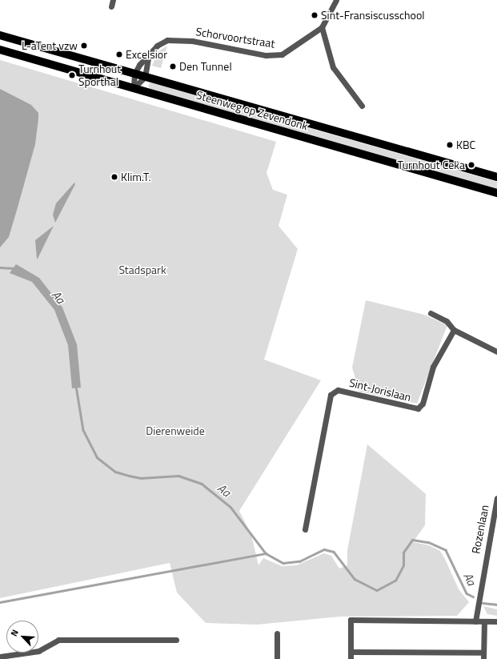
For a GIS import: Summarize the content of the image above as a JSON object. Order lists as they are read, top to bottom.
{
  "streets": {
    "main road": ["Steenweg op Zevendonk"],
    "street": ["Schorvoortstraat", "Sint-Jorislaan", "Rozenlaan"]
  },
  "crossings": [
    ["Schorvoortstraat", "Steenweg op Zevendonk"]
  ],
  "water": ["Aa"],
  "parks": ["Stadspark", "Dierenweide"],
  "places": [
    "Sint-Fransiscusschool",
    "L-aTent vzw",
    "Excelsior",
    "Den Tunnel",
    "Turnhout Sporthal",
    "KBC",
    "Turnhout Ceka",
    "Klim.T."
  ],
  "north": "top left"
}
